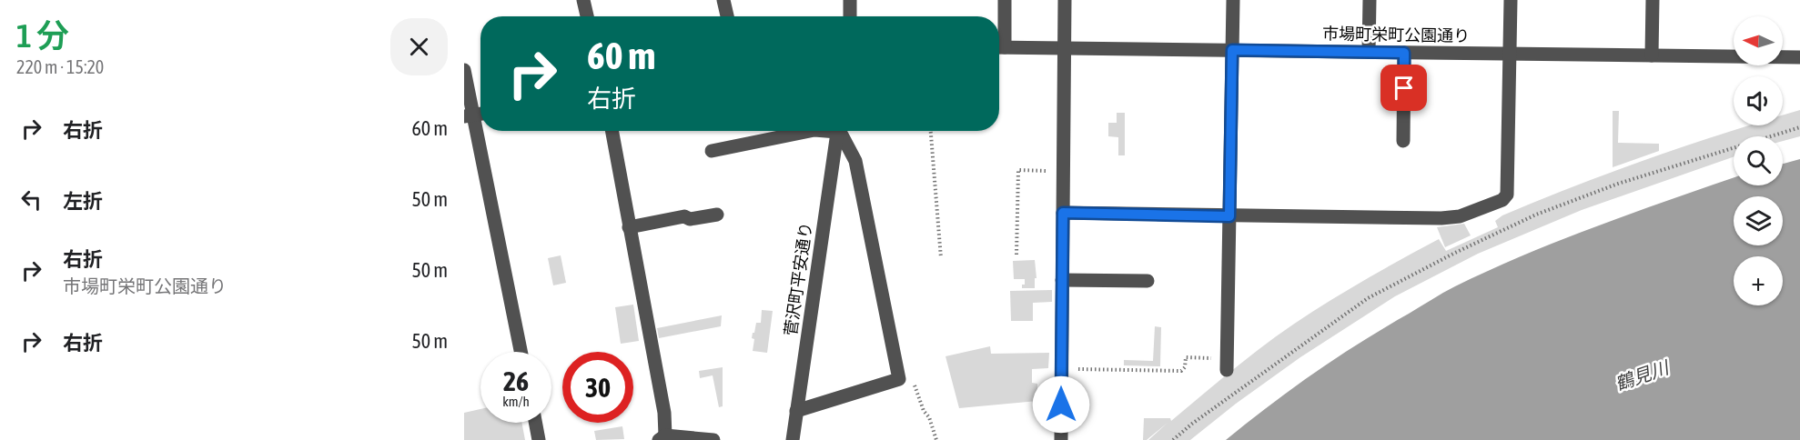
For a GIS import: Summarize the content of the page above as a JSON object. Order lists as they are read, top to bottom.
{
  "streets": {
    "street": ["市場町栄町公園通り", "菅沢町平安通り"]
  },
  "water": ["鶴見川"],
  "north": "left",
  "page": {
    "heading": ["1 分", "220 m · 15:20"],
    "map_buttons": "+",
    "turn": ["60 m", "右折"],
    "list": [
      {
        "name": "右折",
        "value": "60 m"
      },
      {
        "name": "左折",
        "value": "50 m"
      },
      {
        "name": "右折",
        "note": "市場町栄町公園通り",
        "value": "50 m"
      },
      {
        "name": "右折",
        "value": "50 m"
      }
    ],
    "speed": "26 km/h",
    "limit": "30"
  }
}
